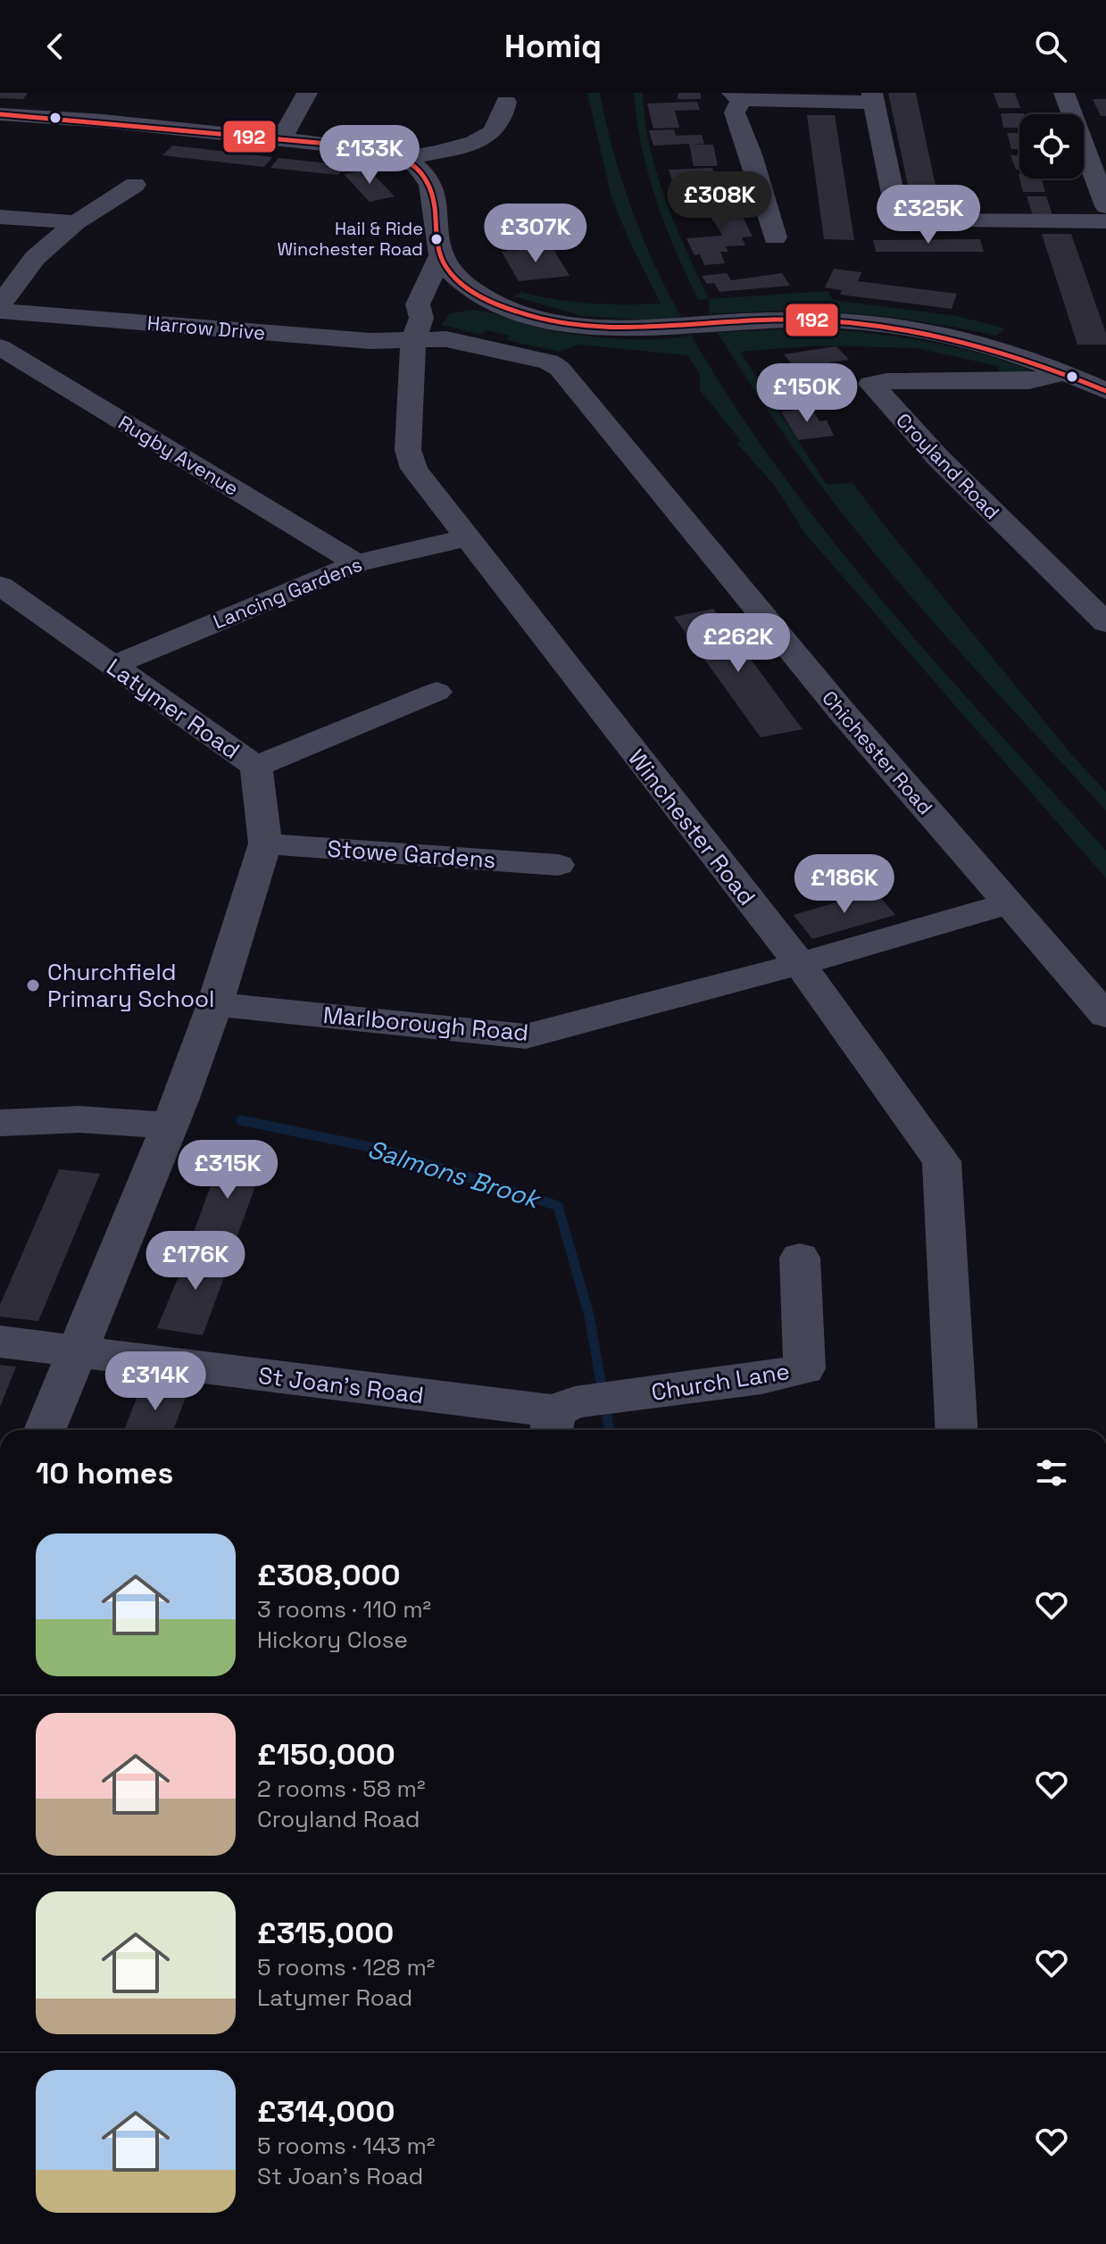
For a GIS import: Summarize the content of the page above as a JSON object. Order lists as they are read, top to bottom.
{
  "streets": {
    "street": [
      "Harrow Drive",
      "Rugby Avenue",
      "Croyland Road",
      "Lancing Gardens",
      "Latymer Road",
      "Chichester Road",
      "Winchester Road",
      "Stowe Gardens",
      "Marlborough Road",
      "Church Lane",
      "St Joan's Road"
    ]
  },
  "crossings": [
    ["Harrow Drive", "Chichester Road"],
    ["Harrow Drive", "Winchester Road"],
    ["Rugby Avenue", "Lancing Gardens"],
    ["Lancing Gardens", "Latymer Road"],
    ["Lancing Gardens", "Winchester Road"],
    ["Latymer Road", "Stowe Gardens"],
    ["Latymer Road", "Marlborough Road"],
    ["Latymer Road", "St Joan's Road"],
    ["Chichester Road", "Winchester Road"],
    ["Chichester Road", "Marlborough Road"],
    ["Winchester Road", "Marlborough Road"],
    ["Church Lane", "St Joan's Road"]
  ],
  "water": ["Salmons Brook"],
  "places": ["Hail & Ride Winchester Road", "Churchfield Primary School"],
  "lines": ["transit line 192"],
  "page": {
    "header": "Homiq",
    "price": [
      "£133K",
      "£308K",
      "£325K",
      "£307K",
      "£150K",
      "£262K",
      "£186K",
      "£315K",
      "£176K",
      "£314K"
    ],
    "heading": "10 homes",
    "list": [
      {
        "name": "£308,000",
        "note": "3 rooms · 110 m² · Hickory Close"
      },
      {
        "name": "£150,000",
        "note": "2 rooms · 58 m² · Croyland Road"
      },
      {
        "name": "£315,000",
        "note": "5 rooms · 128 m² · Latymer Road"
      },
      {
        "name": "£314,000",
        "note": "5 rooms · 143 m² · St Joan's Road"
      }
    ]
  }
}
